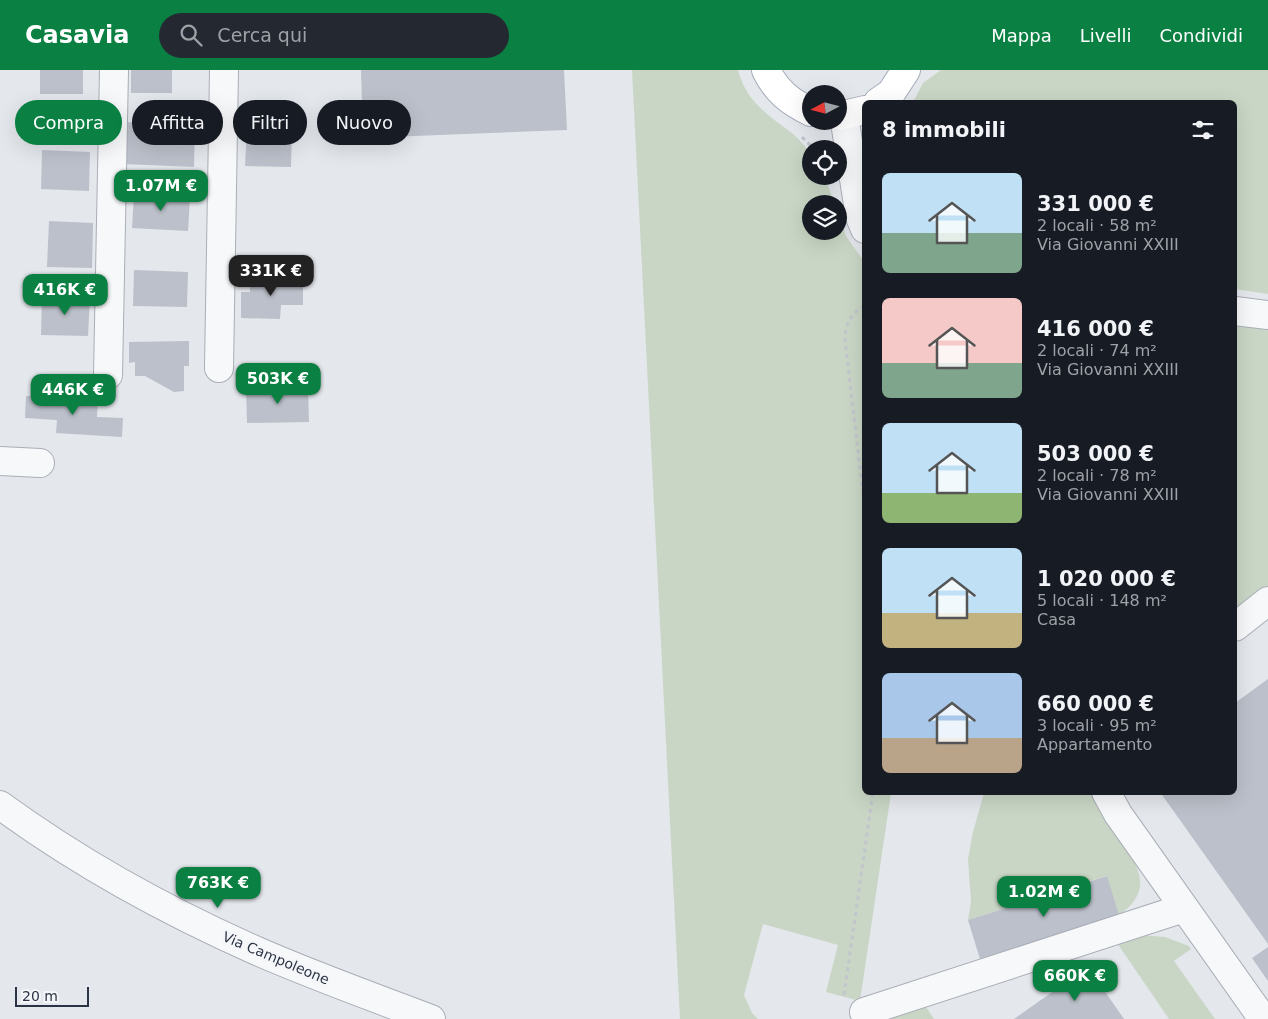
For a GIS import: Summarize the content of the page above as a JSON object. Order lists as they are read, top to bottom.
{
  "streets": {
    "street": ["Via Campoleone"]
  },
  "scale_bar": "20 m",
  "north": "left",
  "page": {
    "header": "Casavia",
    "search": "Cerca qui",
    "nav": ["Mappa", "Livelli", "Condividi"],
    "chip": [
      "Compra",
      "Affitta",
      "Filtri",
      "Nuovo"
    ],
    "heading": "8 immobili",
    "list": [
      {
        "name": "331 000 €",
        "note": "2 locali · 58 m² · Via Giovanni XXIII"
      },
      {
        "name": "416 000 €",
        "note": "2 locali · 74 m² · Via Giovanni XXIII"
      },
      {
        "name": "503 000 €",
        "note": "2 locali · 78 m² · Via Giovanni XXIII"
      },
      {
        "name": "1 020 000 €",
        "note": "5 locali · 148 m² · Casa"
      },
      {
        "name": "660 000 €",
        "note": "3 locali · 95 m² · Appartamento"
      }
    ],
    "price": [
      "1.07M €",
      "331K €",
      "416K €",
      "503K €",
      "446K €",
      "763K €",
      "1.02M €",
      "660K €"
    ],
    "scale": "20 m"
  }
}
